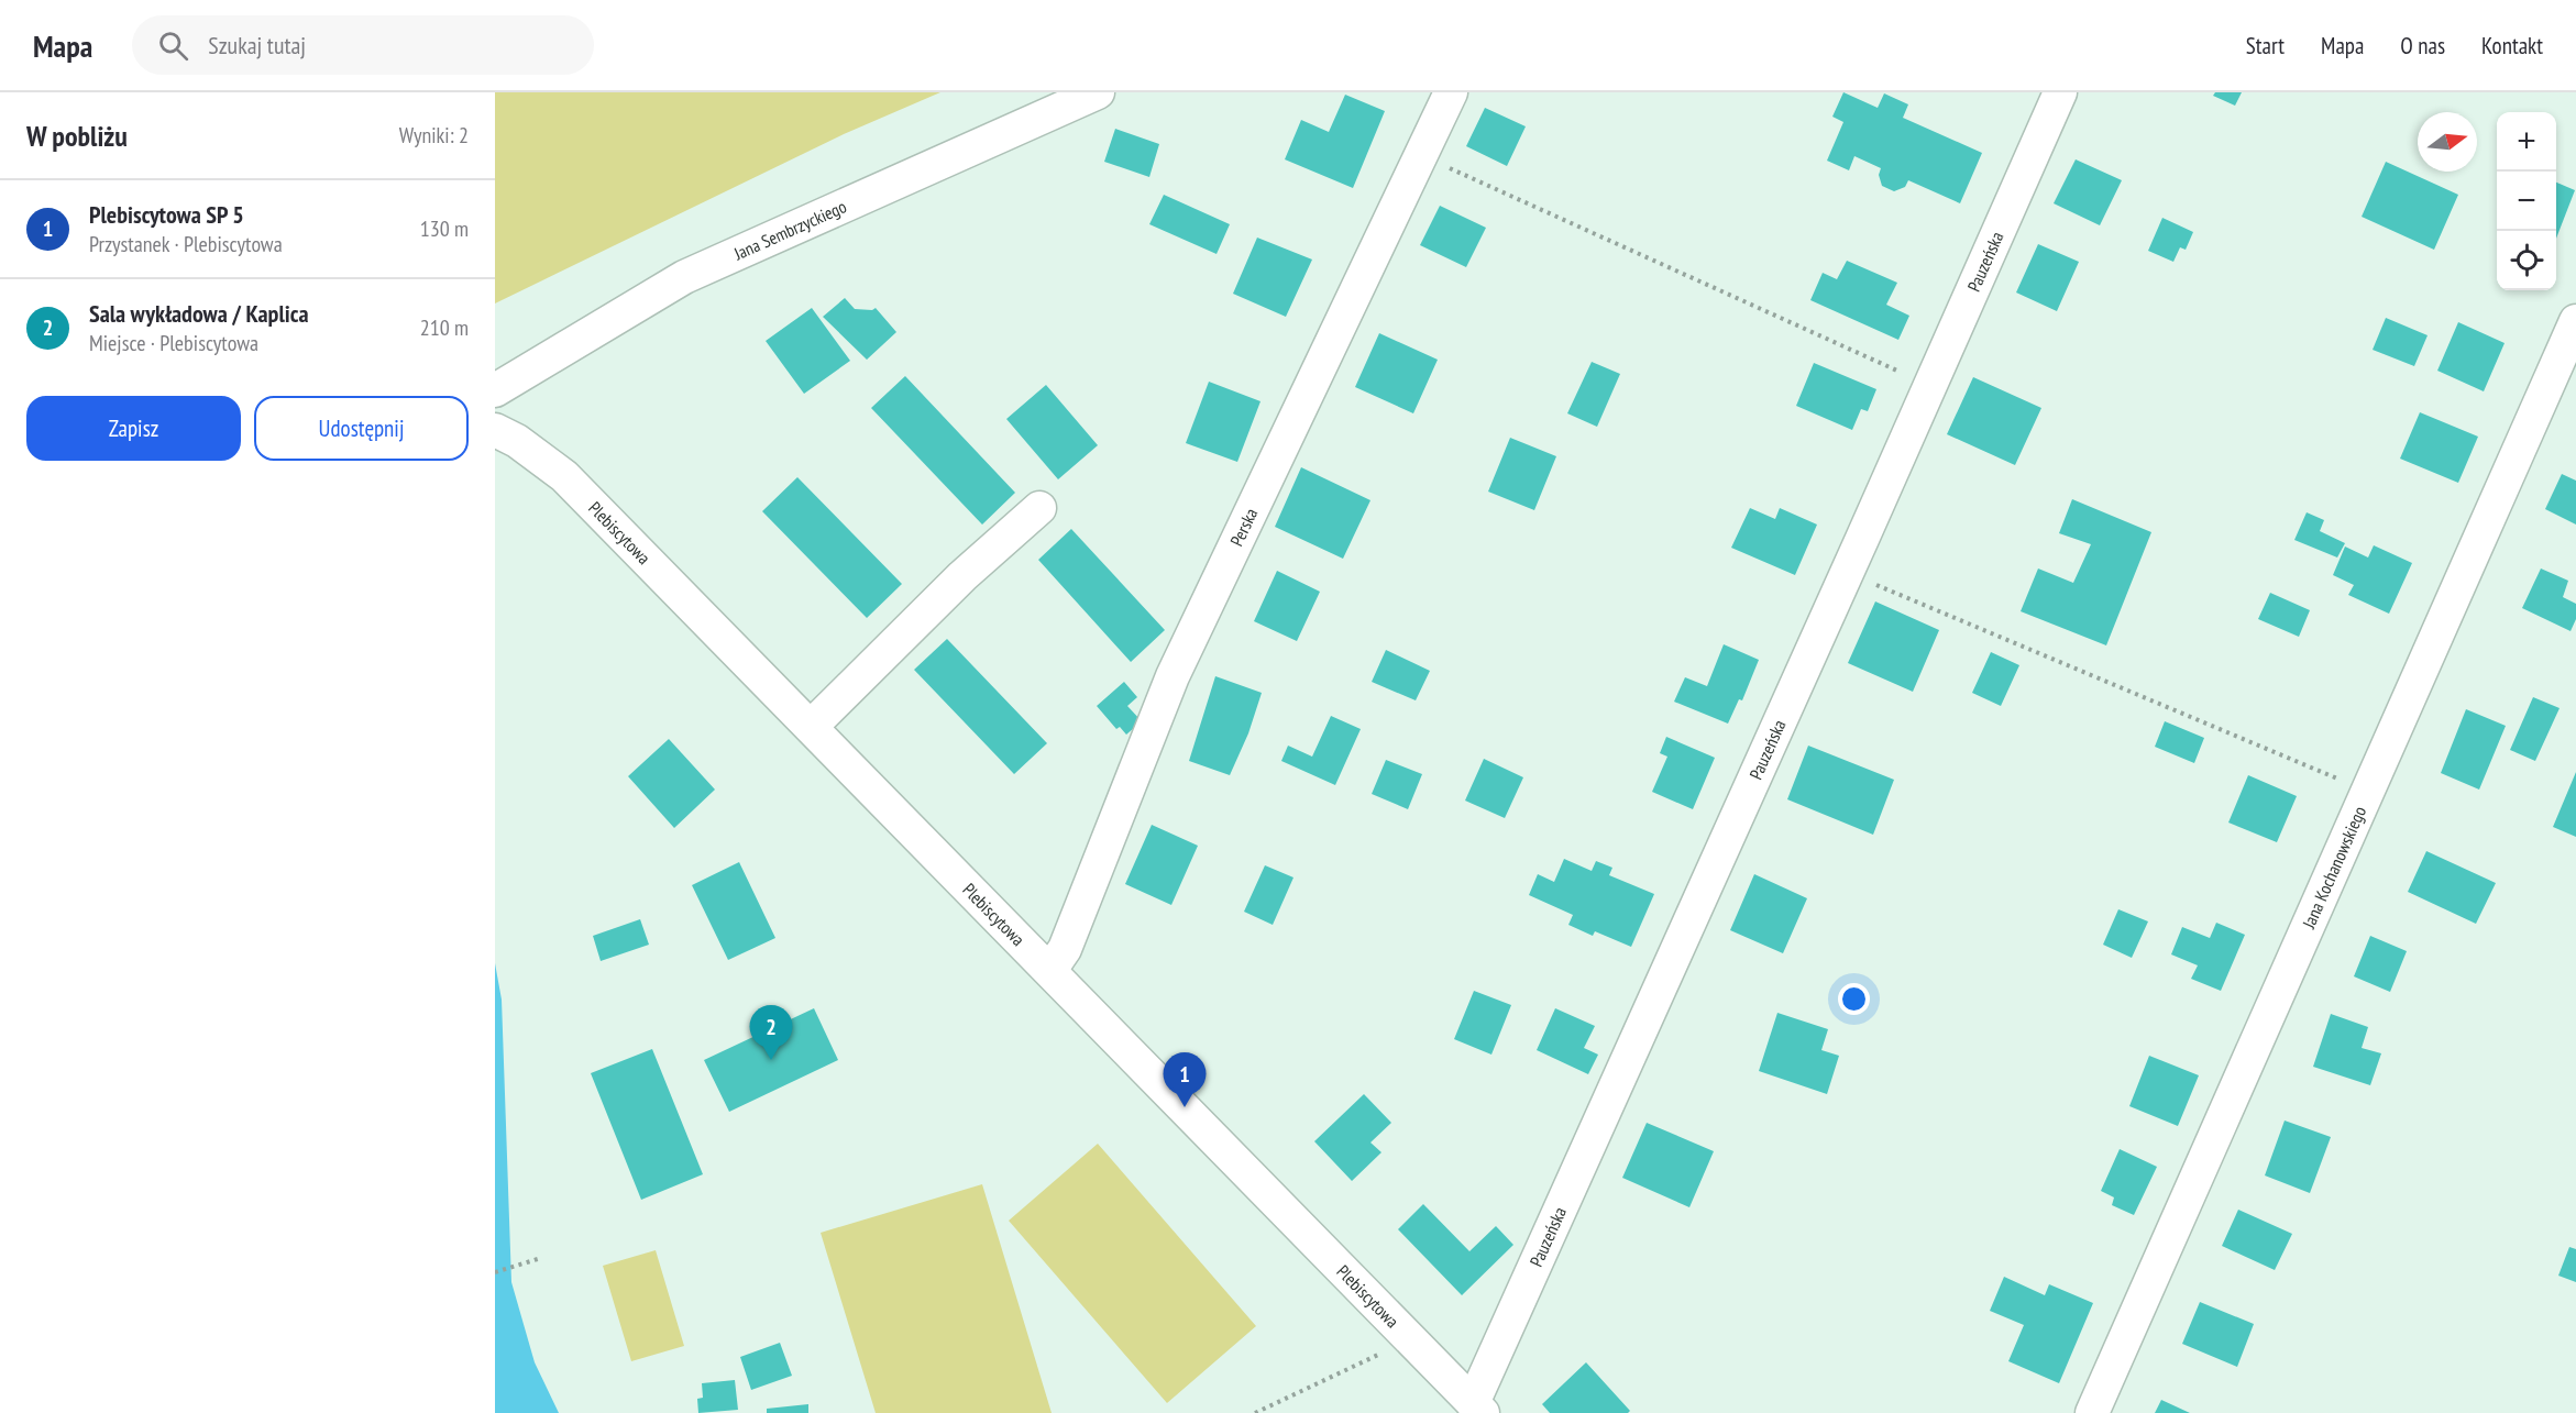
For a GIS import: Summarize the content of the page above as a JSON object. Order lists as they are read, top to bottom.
{
  "streets": {
    "street": [
      "Jana Sembrzyckiego",
      "Pauzeńska",
      "Perska",
      "Plebiscytowa",
      "Jana Kochanowskiego"
    ]
  },
  "crossings": [
    ["Pauzeńska", "Plebiscytowa"],
    ["Perska", "Plebiscytowa"]
  ],
  "north": "right",
  "page": {
    "header": "Mapa",
    "search": "Szukaj tutaj",
    "nav": [
      "Start",
      "Mapa",
      "O nas",
      "Kontakt"
    ],
    "heading": ["W pobliżu", "Wyniki: 2"],
    "map_buttons": ["+", "−"],
    "list": [
      {
        "mark": "1",
        "name": "Plebiscytowa SP 5",
        "note": "Przystanek · Plebiscytowa",
        "value": "130 m"
      },
      {
        "mark": "2",
        "name": "Sala wykładowa / Kaplica",
        "note": "Miejsce · Plebiscytowa",
        "value": "210 m"
      }
    ],
    "buttons": ["Zapisz", "Udostępnij"],
    "pins": ["2", "1"]
  }
}
